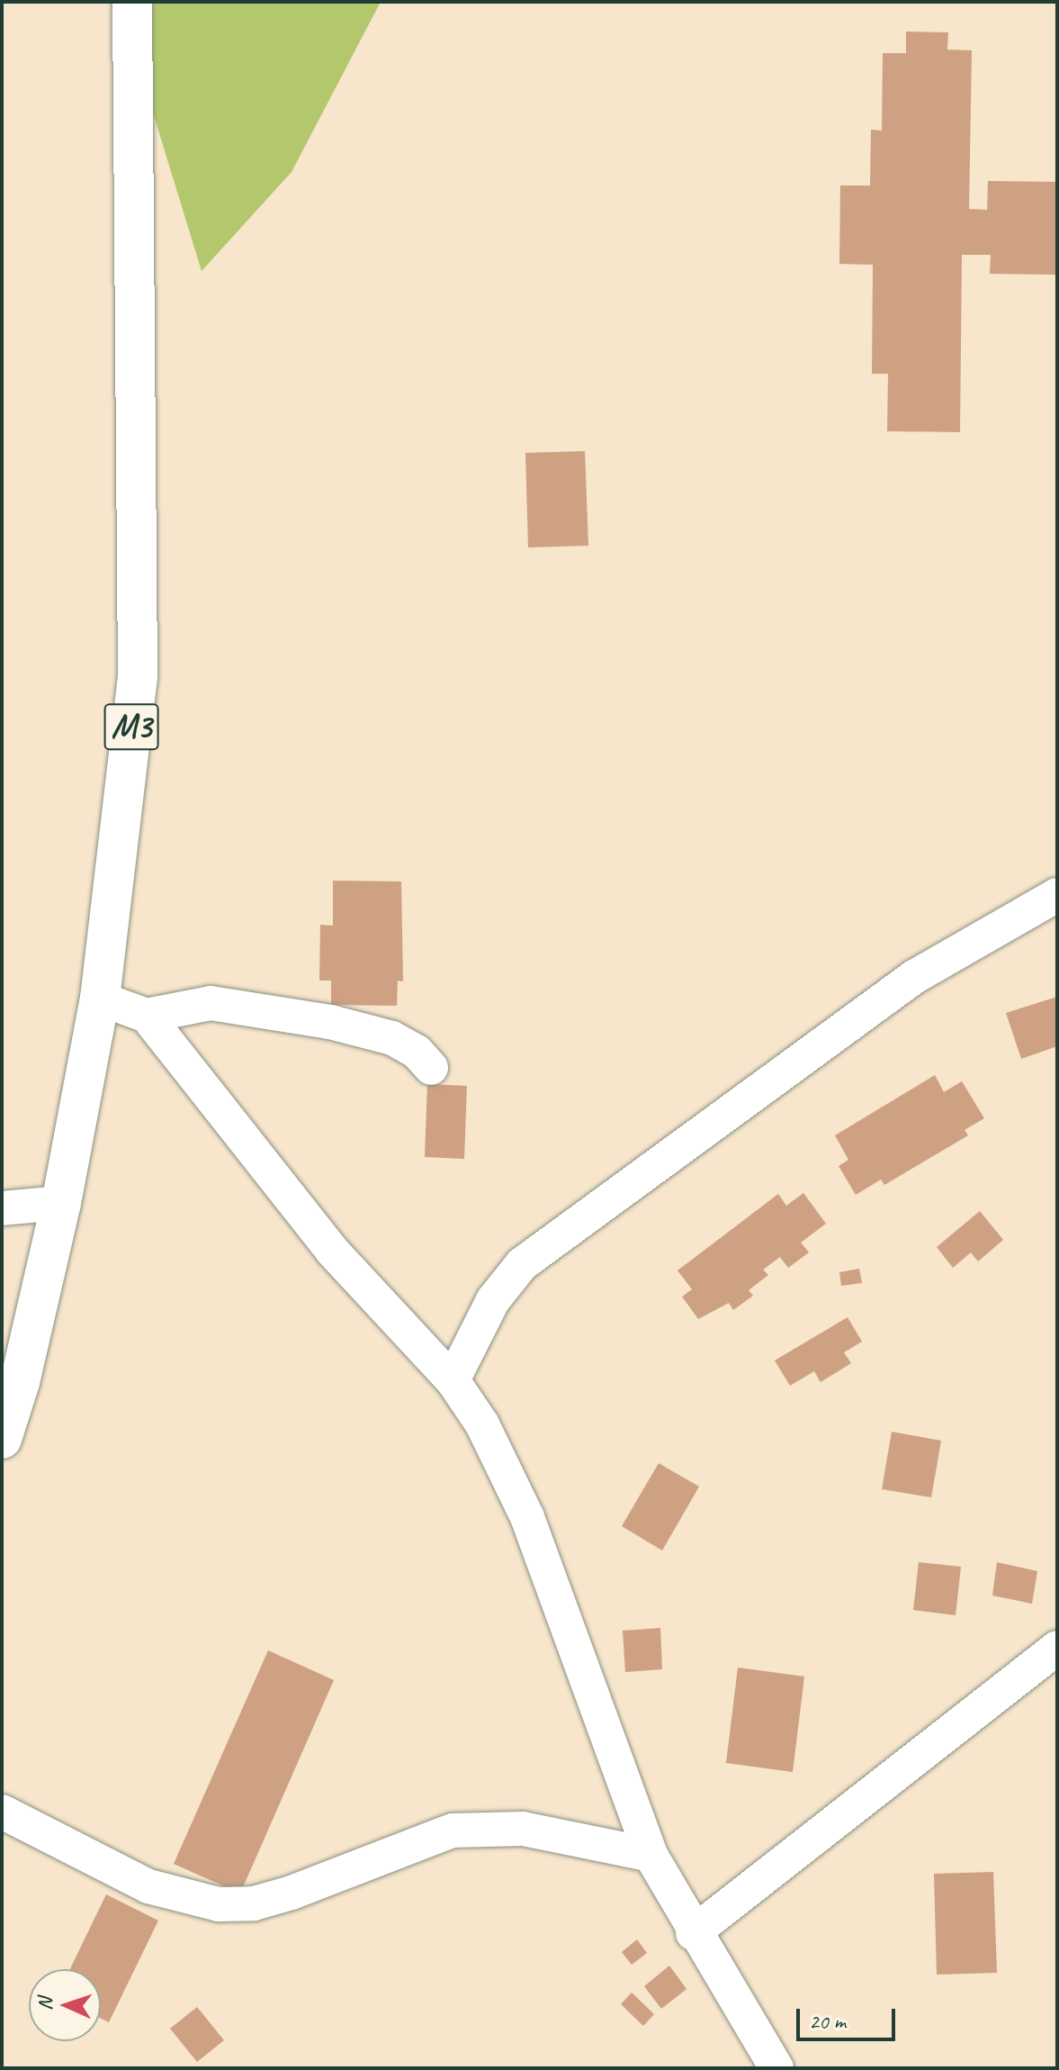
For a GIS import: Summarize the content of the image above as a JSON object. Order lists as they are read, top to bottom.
{
  "streets": {
    "highway": ["M3"]
  },
  "scale_bar": "20 m",
  "north": "left"
}
